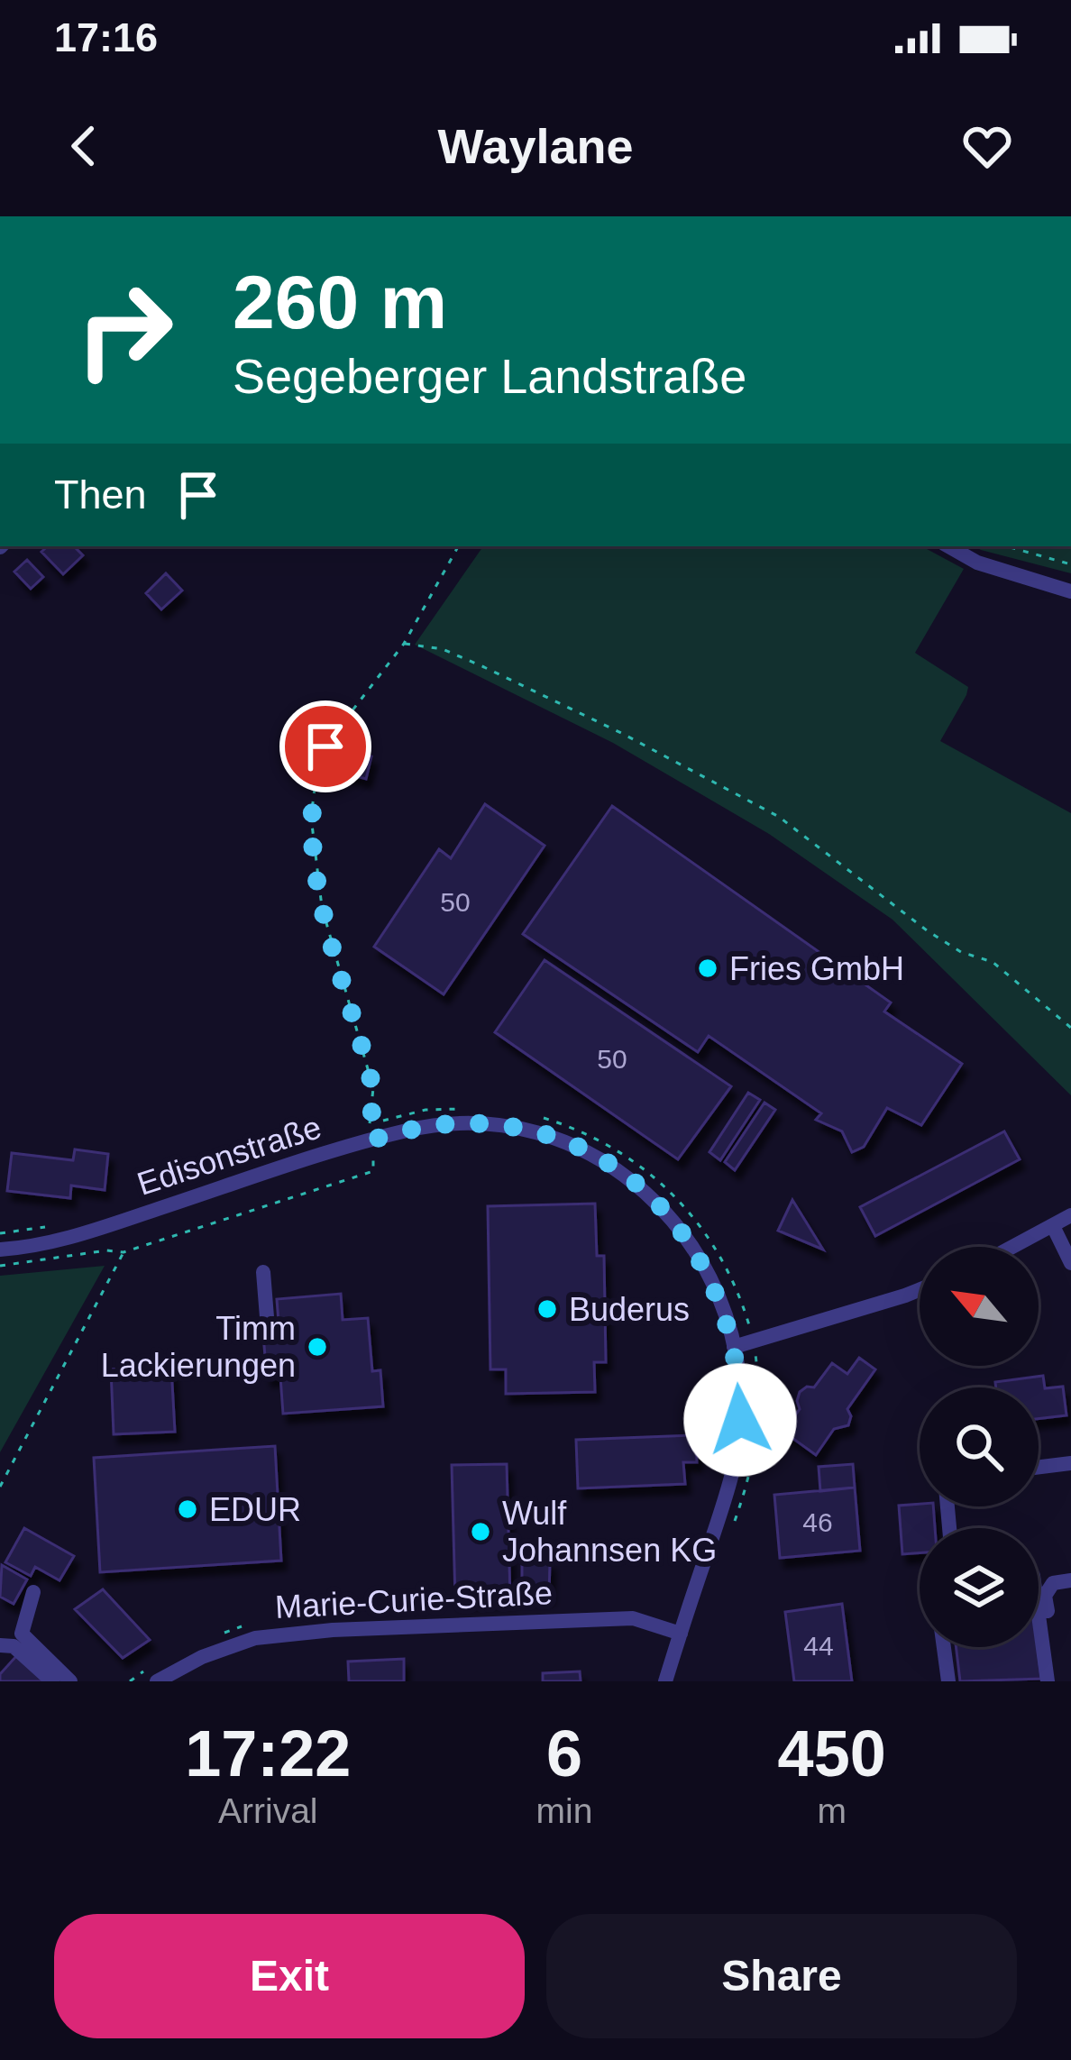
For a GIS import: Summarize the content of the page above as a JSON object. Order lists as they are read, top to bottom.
{
  "streets": {
    "street": ["Edisonstraße", "Marie-Curie-Straße"]
  },
  "crossings": [
    ["Edisonstraße", "Marie-Curie-Straße"]
  ],
  "places": [
    "Fries GmbH",
    "Buderus",
    "Timm Lackierungen",
    "EDUR",
    "Wulf Johannsen KG"
  ],
  "house_numbers": [
    "50",
    "50",
    "46",
    "44"
  ],
  "north": "top left",
  "page": {
    "status": "17:16",
    "header": "Waylane",
    "turn": ["260 m", "Segeberger Landstraße"],
    "then": "Then",
    "eta": [
      "17:22",
      "Arrival",
      "6",
      "min",
      "450",
      "m"
    ],
    "buttons": ["Exit", "Share"]
  }
}
